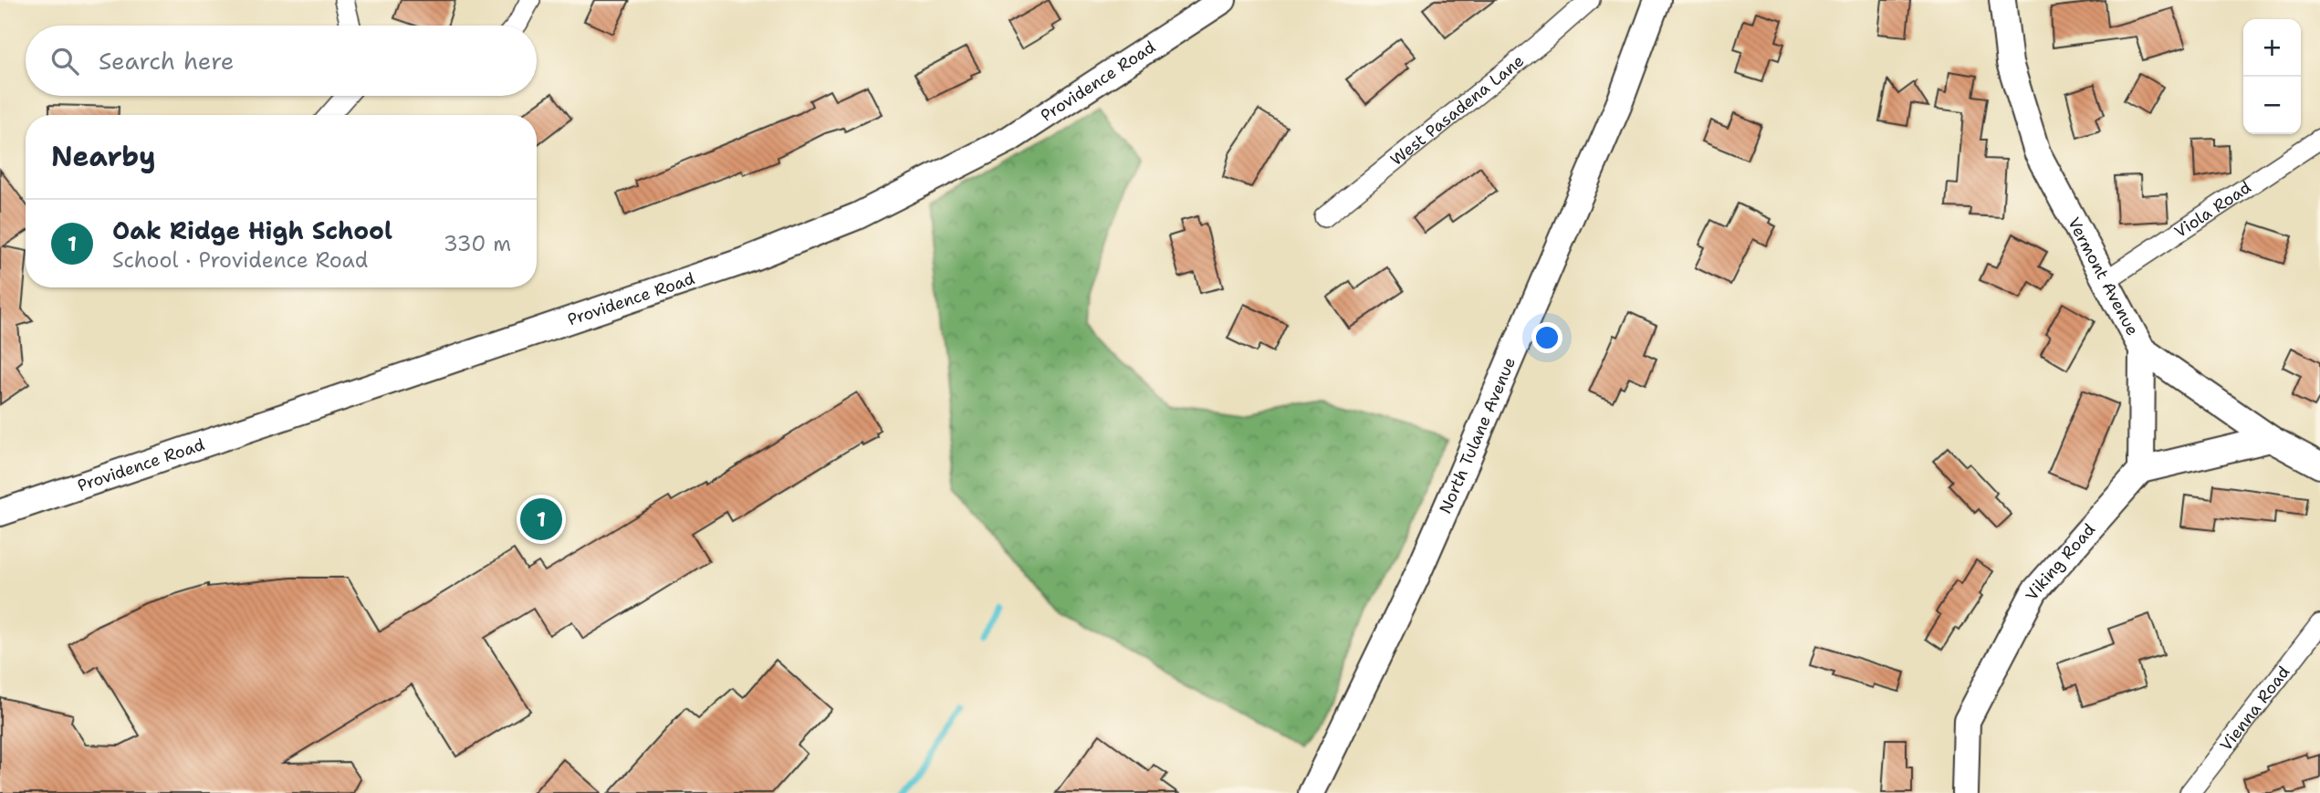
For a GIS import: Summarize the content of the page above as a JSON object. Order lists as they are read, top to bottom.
{
  "streets": {
    "street": [
      "Providence Road",
      "West Pasadena Lane",
      "Viola Road",
      "Vermont Avenue",
      "North Tulane Avenue",
      "Viking Road",
      "Vienna Road"
    ]
  },
  "crossings": [
    ["Viola Road", "Vermont Avenue"]
  ],
  "page": {
    "map_buttons": ["+", "−"],
    "search": "Search here",
    "heading": "Nearby",
    "list": [
      {
        "mark": "1",
        "name": "Oak Ridge High School",
        "note": "School · Providence Road",
        "value": "330 m"
      }
    ],
    "pins": "1"
  }
}
